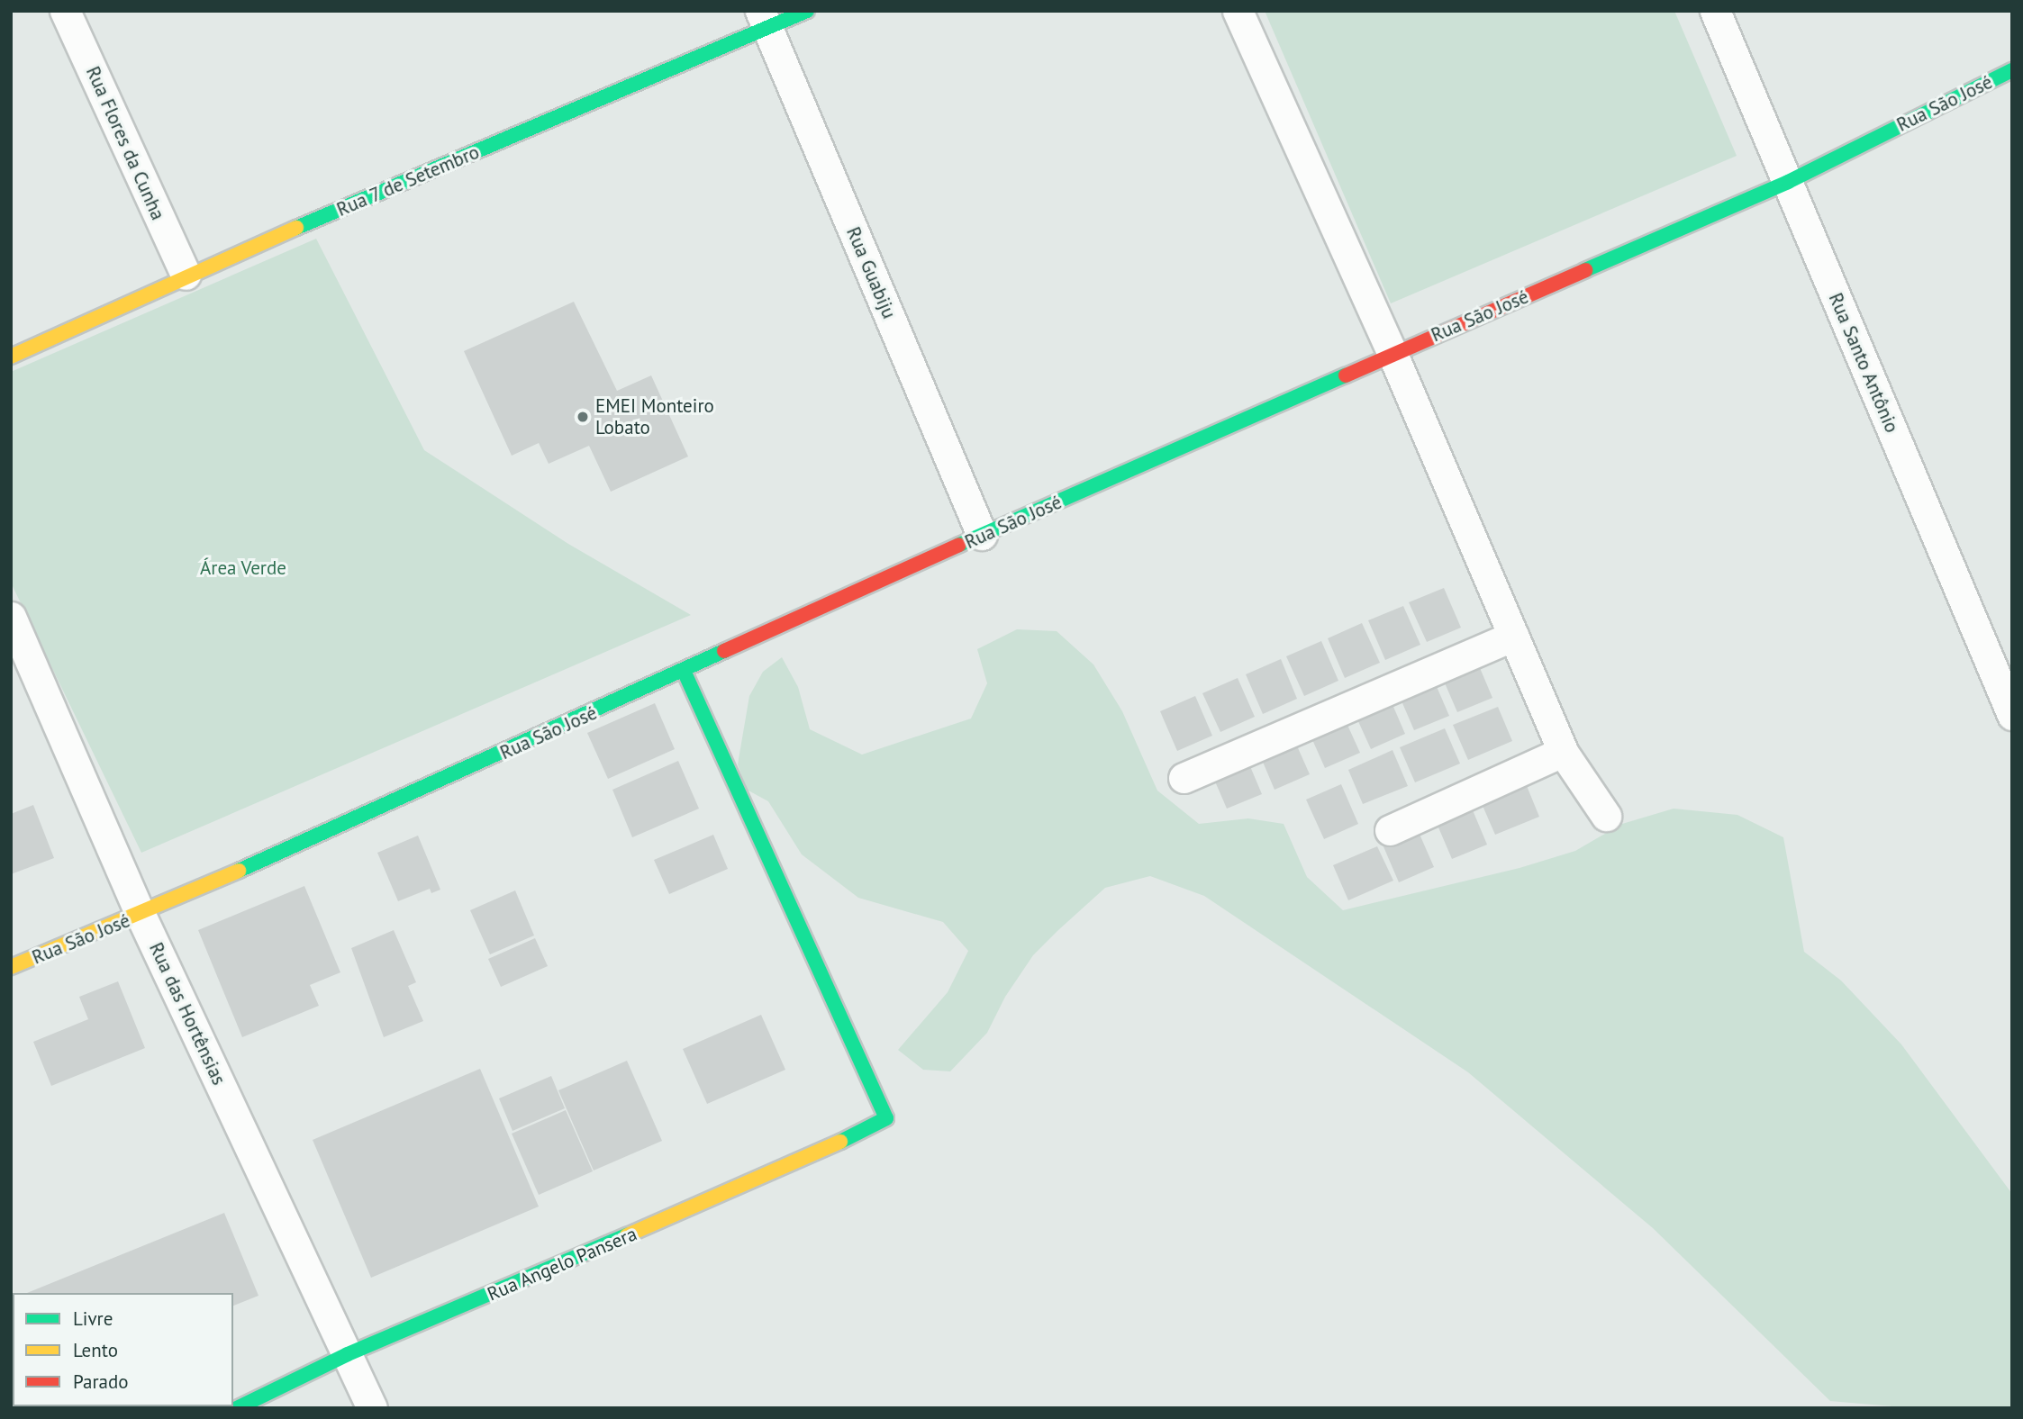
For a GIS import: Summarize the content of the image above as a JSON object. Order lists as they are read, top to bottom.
{
  "streets": {
    "street": [
      "Rua São José",
      "Rua Flores da Cunha",
      "Rua 7 de Setembro",
      "Rua Guabiju",
      "Rua Santo Antônio",
      "Rua das Hortênsias",
      "Rua Angelo Pansera"
    ]
  },
  "crossings": [
    ["Rua São José", "Rua Guabiju"],
    ["Rua São José", "Rua Santo Antônio"],
    ["Rua São José", "Rua das Hortênsias"],
    ["Rua São José", "Rua Angelo Pansera"],
    ["Rua Flores da Cunha", "Rua 7 de Setembro"],
    ["Rua 7 de Setembro", "Rua Guabiju"],
    ["Rua das Hortênsias", "Rua Angelo Pansera"]
  ],
  "parks": ["Área Verde"],
  "places": ["EMEI Monteiro Lobato"],
  "legend": ["Livre", "Lento", "Parado"]
}
